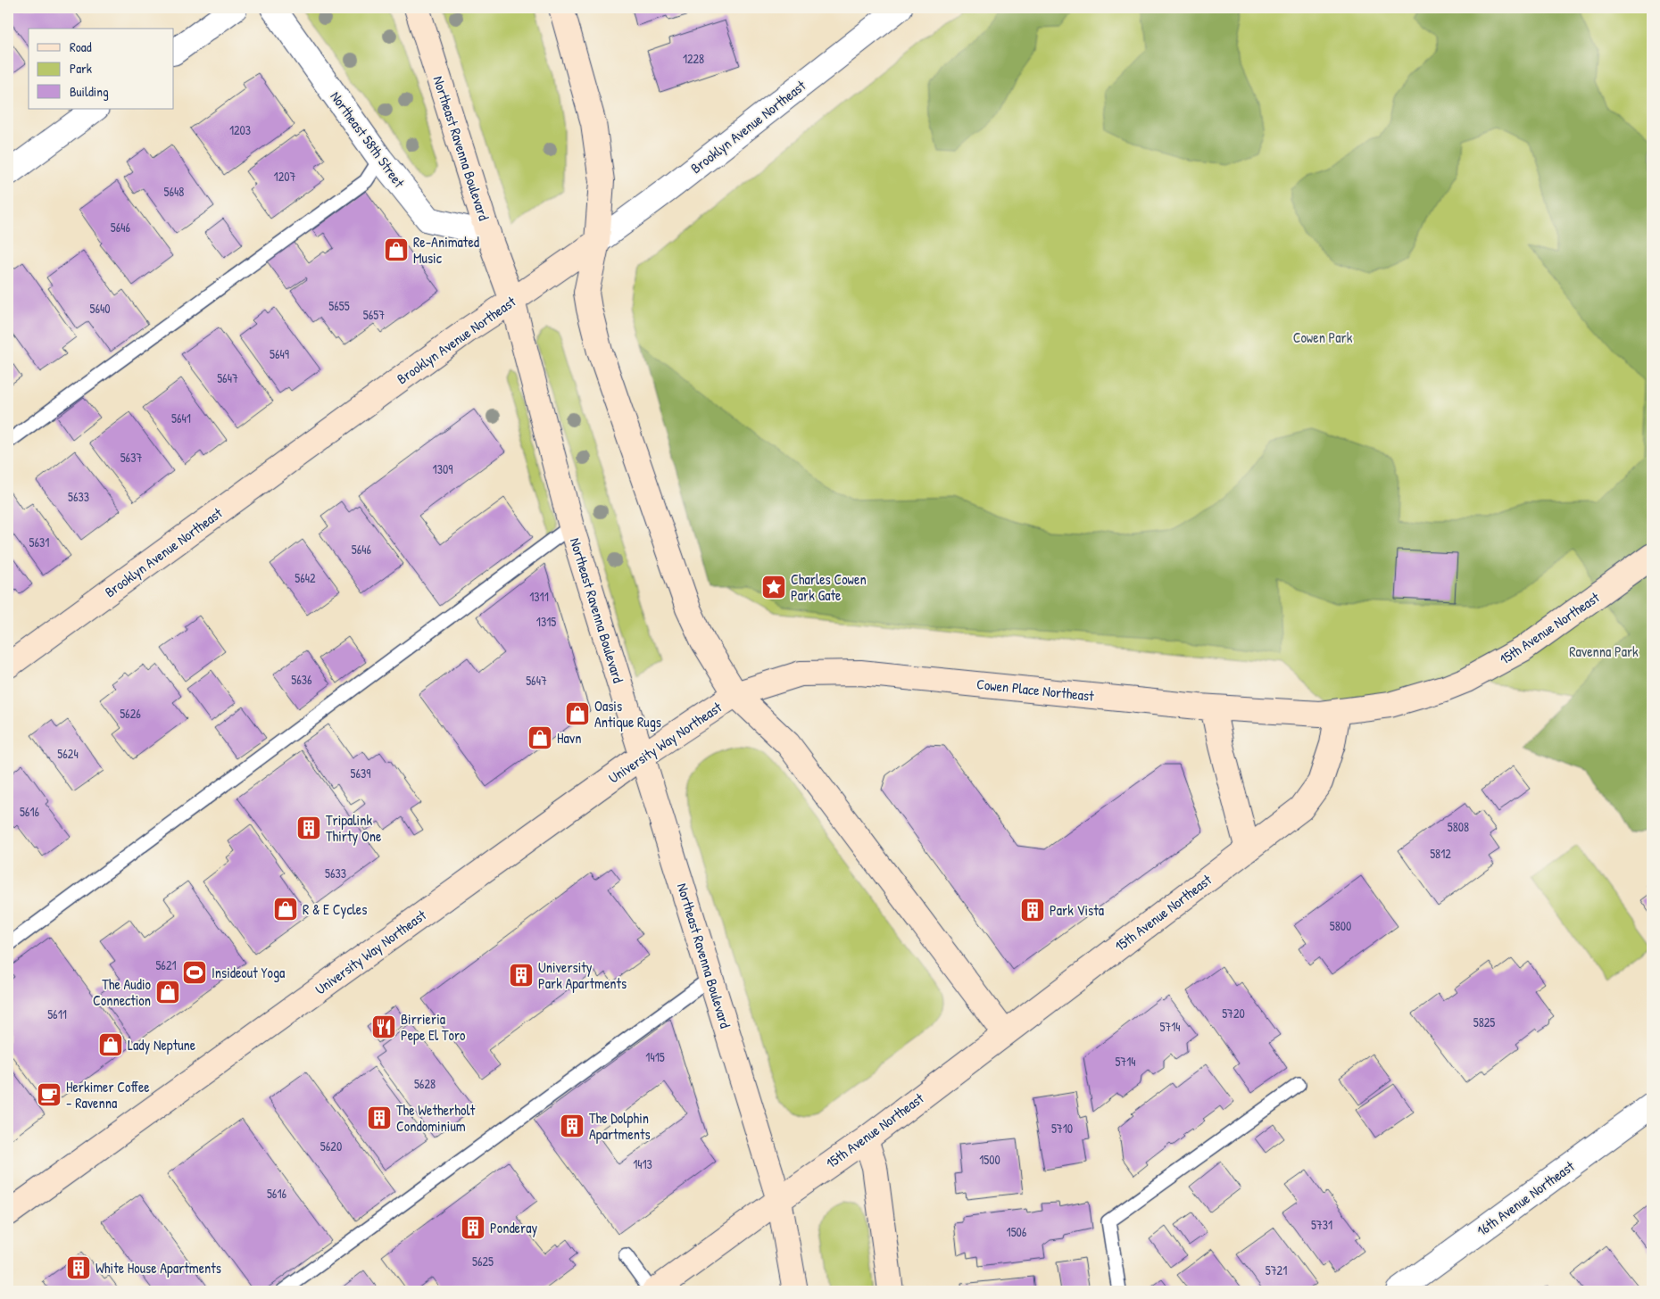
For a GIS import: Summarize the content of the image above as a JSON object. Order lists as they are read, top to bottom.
{
  "streets": {
    "main road": [
      "Brooklyn Avenue Northeast",
      "Northeast Ravenna Boulevard",
      "15th Avenue Northeast",
      "Cowen Place Northeast",
      "University Way Northeast"
    ],
    "street": ["Northeast 58th Street", "16th Avenue Northeast"]
  },
  "crossings": [
    ["Brooklyn Avenue Northeast", "Northeast Ravenna Boulevard"],
    ["Northeast 58th Street", "Northeast Ravenna Boulevard"],
    ["Northeast Ravenna Boulevard", "15th Avenue Northeast"],
    ["Northeast Ravenna Boulevard", "University Way Northeast"],
    ["15th Avenue Northeast", "Cowen Place Northeast"],
    ["Cowen Place Northeast", "University Way Northeast"]
  ],
  "parks": ["Cowen Park", "Ravenna Park"],
  "places": {
    "shop": [
      "Re-Animated Music",
      "Oasis Antique Rugs",
      "Havn",
      "R & E Cycles",
      "The Audio Connection",
      "Lady Neptune"
    ],
    "place": ["Charles Cowen Park Gate"],
    "building": [
      "Tripalink Thirty One",
      "Park Vista",
      "University Park Apartments",
      "The Wetherholt Condominium",
      "The Dolphin Apartments",
      "Ponderay",
      "White House Apartments"
    ],
    "sports": ["Insideout Yoga"],
    "restaurant": ["Birrieria Pepe El Toro"],
    "cafe": ["Herkimer Coffee - Ravenna"]
  },
  "house_numbers": [
    "1228",
    "1203",
    "1207",
    "5648",
    "5646",
    "5655",
    "5640",
    "5657",
    "5649",
    "5647",
    "5641",
    "5637",
    "1309",
    "5633",
    "5631",
    "5646",
    "5642",
    "1311",
    "1315",
    "5636",
    "5647",
    "5626",
    "5624",
    "5639",
    "5616",
    "5808",
    "5812",
    "5633",
    "5800",
    "5621",
    "5720",
    "5611",
    "5825",
    "5714",
    "1415",
    "5714",
    "5628",
    "5710",
    "5620",
    "1500",
    "1413",
    "5616",
    "5731",
    "1506",
    "5625",
    "5721"
  ],
  "legend": ["Road", "Park", "Building"]
}
